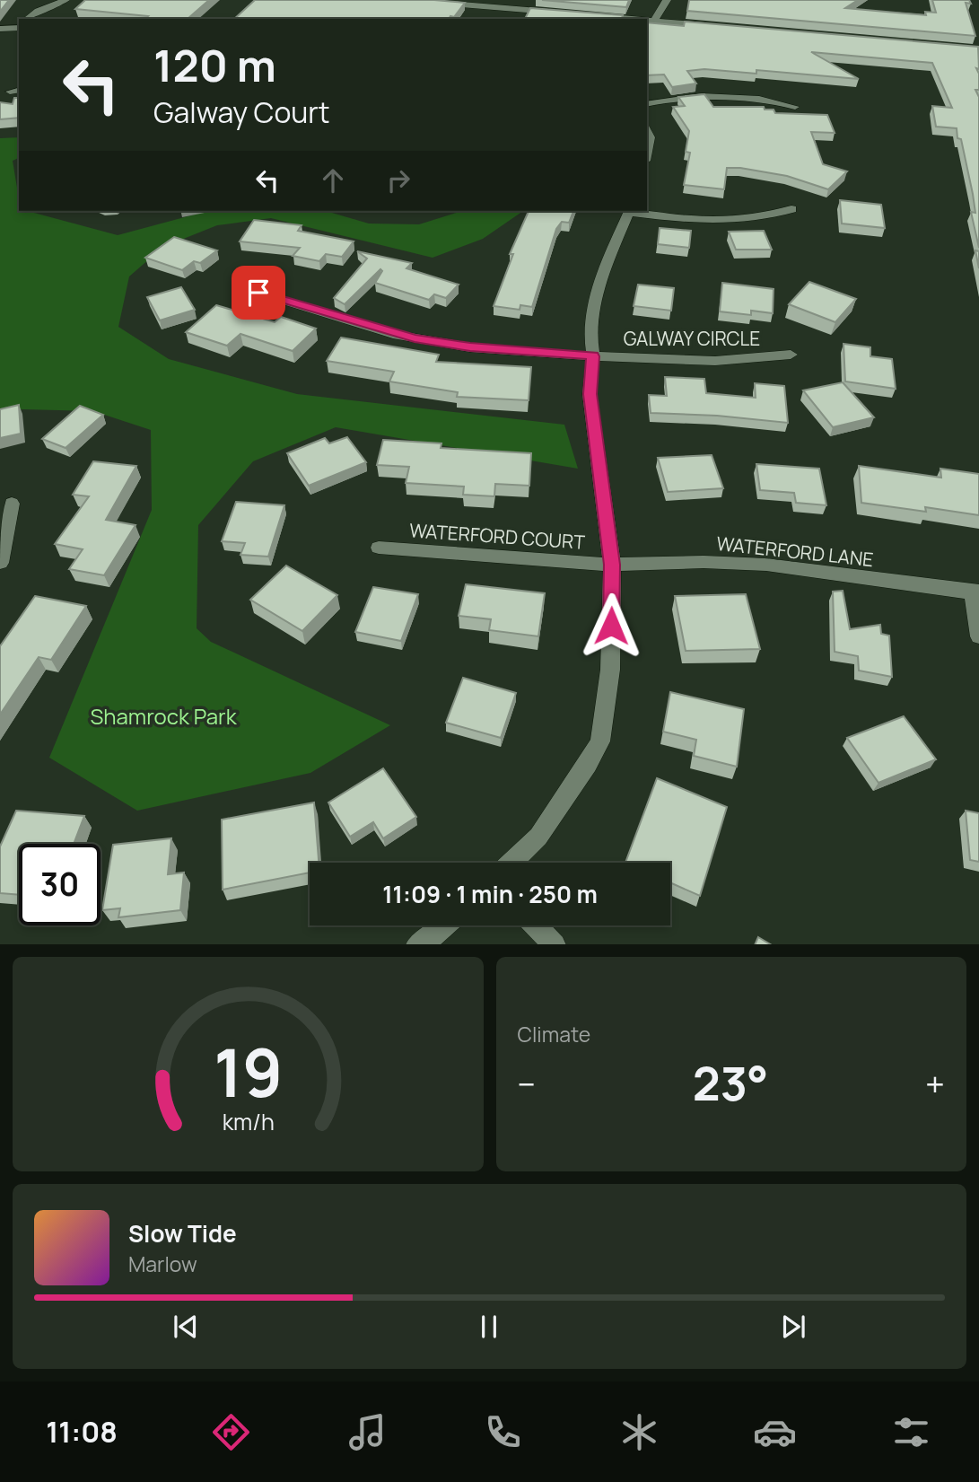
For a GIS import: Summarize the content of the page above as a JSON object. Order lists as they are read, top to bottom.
{
  "streets": {
    "street": ["GALWAY CIRCLE", "WATERFORD COURT", "WATERFORD LANE"]
  },
  "crossings": [
    ["WATERFORD COURT", "WATERFORD LANE"]
  ],
  "parks": ["Shamrock Park"],
  "page": {
    "turn": ["120 m", "Galway Court"],
    "limit": "30",
    "trip": "11:09 · 1 min · 250 m",
    "tile": "Climate",
    "heat": ["−", "23°", "+"],
    "song": ["Slow Tide", "Marlow"],
    "tabs": "11:08",
    "gauge": ["19", "km/h"]
  }
}
